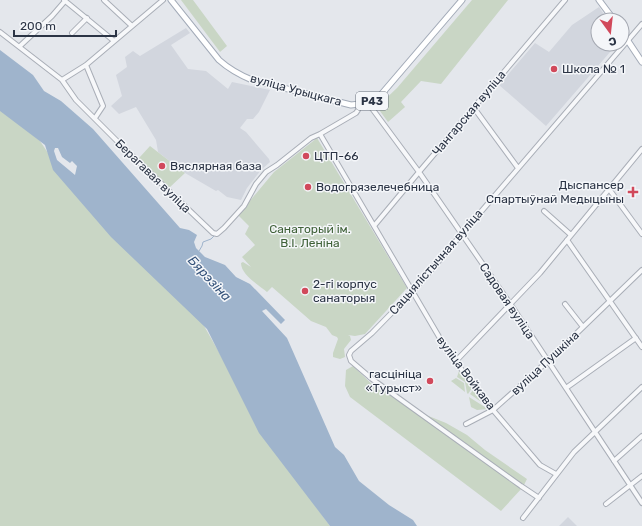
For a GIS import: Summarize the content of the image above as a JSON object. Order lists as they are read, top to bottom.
{
  "streets": {
    "main road": ["вуліца Урыцкага", "Р43"],
    "street": [
      "Чангарская вуліца",
      "Берагавая вуліца",
      "Сацыялістычная вуліца",
      "Садовая вуліца",
      "вуліца Пушкіна",
      "вуліца Войкава"
    ]
  },
  "crossings": [
    ["вуліца Урыцкага", "Берагавая вуліца"],
    ["вуліца Урыцкага", "Садовая вуліца"],
    ["вуліца Урыцкага", "вуліца Войкава"],
    ["Чангарская вуліца", "Садовая вуліца"],
    ["Чангарская вуліца", "вуліца Войкава"],
    ["Сацыялістычная вуліца", "Садовая вуліца"],
    ["Сацыялістычная вуліца", "вуліца Войкава"],
    ["Садовая вуліца", "вуліца Пушкіна"],
    ["вуліца Пушкіна", "вуліца Войкава"]
  ],
  "water": ["Бярэзіна"],
  "parks": ["Санаторый ім. В.І. Леніна"],
  "places": {
    "other": [
      "Школа № 1",
      "ЦТП-66",
      "Вяслярная база",
      "Водогрязелечебница",
      "2-гі корпус санаторыя",
      "гасцініца «Турыст»"
    ],
    "health": ["Дыспансер Спартыўнай Медыцыны"]
  },
  "scale_bar": "200 m",
  "north": "bottom"
}
